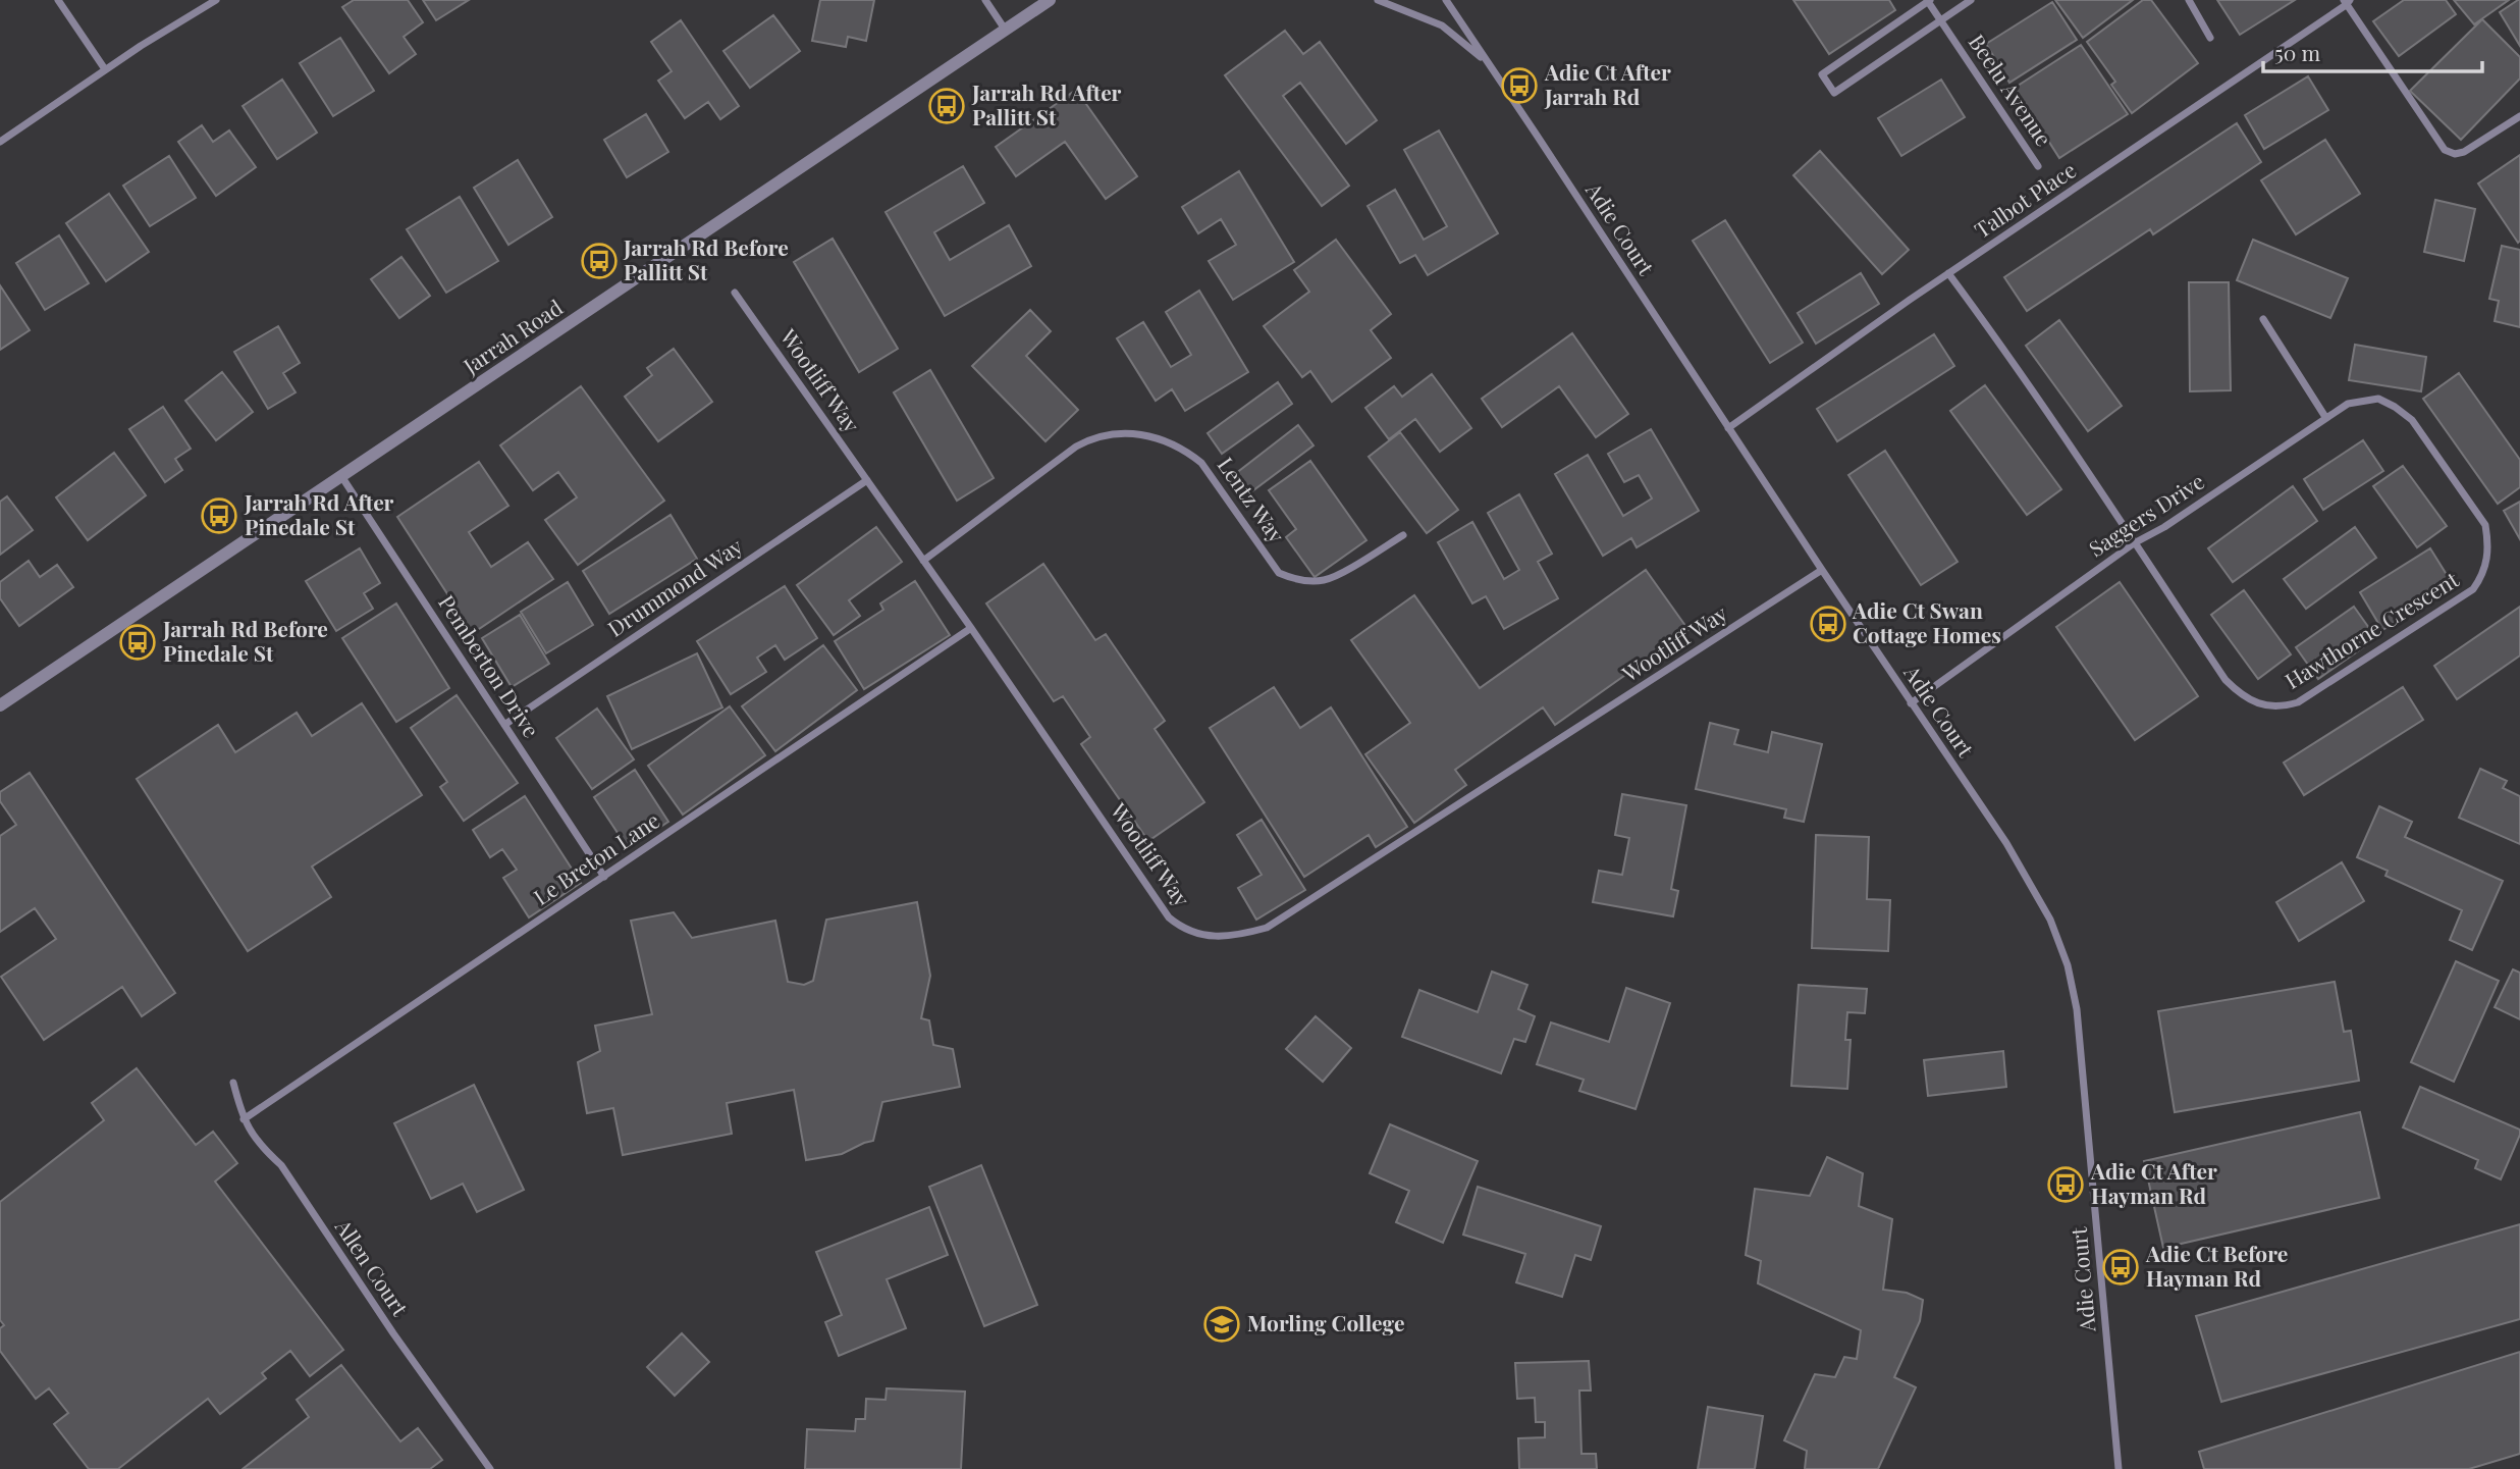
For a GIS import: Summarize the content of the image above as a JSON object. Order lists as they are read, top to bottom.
{
  "streets": {
    "street": [
      "Beelu Avenue",
      "Talbot Place",
      "Adie Court",
      "Jarrah Road",
      "Wootliff Way",
      "Lentz Way",
      "Saggers Drive",
      "Drummond Way",
      "Hawthorne Crescent",
      "Pemberton Drive",
      "Le Breton Lane",
      "Allen Court"
    ]
  },
  "crossings": [
    ["Talbot Place", "Adie Court"],
    ["Adie Court", "Wootliff Way"],
    ["Adie Court", "Saggers Drive"],
    ["Jarrah Road", "Pemberton Drive"],
    ["Wootliff Way", "Lentz Way"],
    ["Wootliff Way", "Drummond Way"],
    ["Wootliff Way", "Le Breton Lane"],
    ["Saggers Drive", "Hawthorne Crescent"],
    ["Drummond Way", "Pemberton Drive"],
    ["Pemberton Drive", "Le Breton Lane"],
    ["Le Breton Lane", "Allen Court"]
  ],
  "places": {
    "bus stop": [
      "Adie Ct After Jarrah Rd",
      "Jarrah Rd After Pallitt St",
      "Jarrah Rd Before Pallitt St",
      "Jarrah Rd After Pinedale St",
      "Adie Ct Swan Cottage Homes",
      "Jarrah Rd Before Pinedale St",
      "Adie Ct After Hayman Rd",
      "Adie Ct Before Hayman Rd"
    ],
    "school or university": ["Morling College"]
  },
  "scale_bar": "50 m"
}
